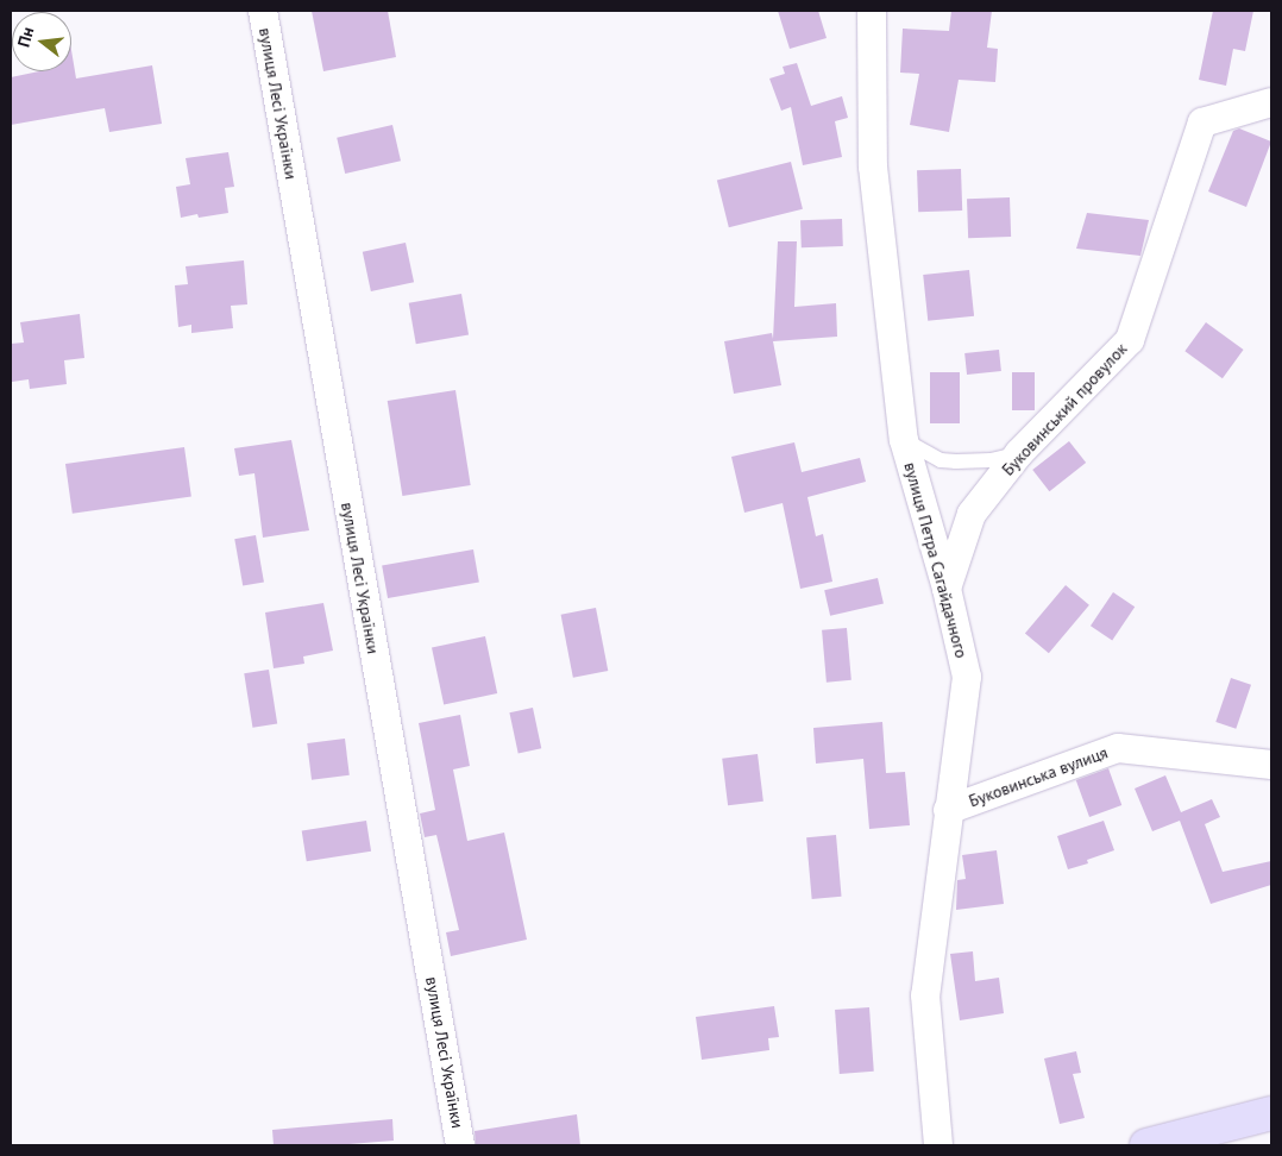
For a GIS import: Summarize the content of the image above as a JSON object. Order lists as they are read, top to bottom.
{
  "streets": {
    "street": [
      "вулиця Лесі Українки",
      "Буковинський провулок",
      "вулиця Петра Сагайдачного",
      "Буковинська вулиця"
    ]
  },
  "crossings": [
    ["Буковинський провулок", "вулиця Петра Сагайдачного"],
    ["вулиця Петра Сагайдачного", "Буковинська вулиця"]
  ],
  "north": "left"
}
